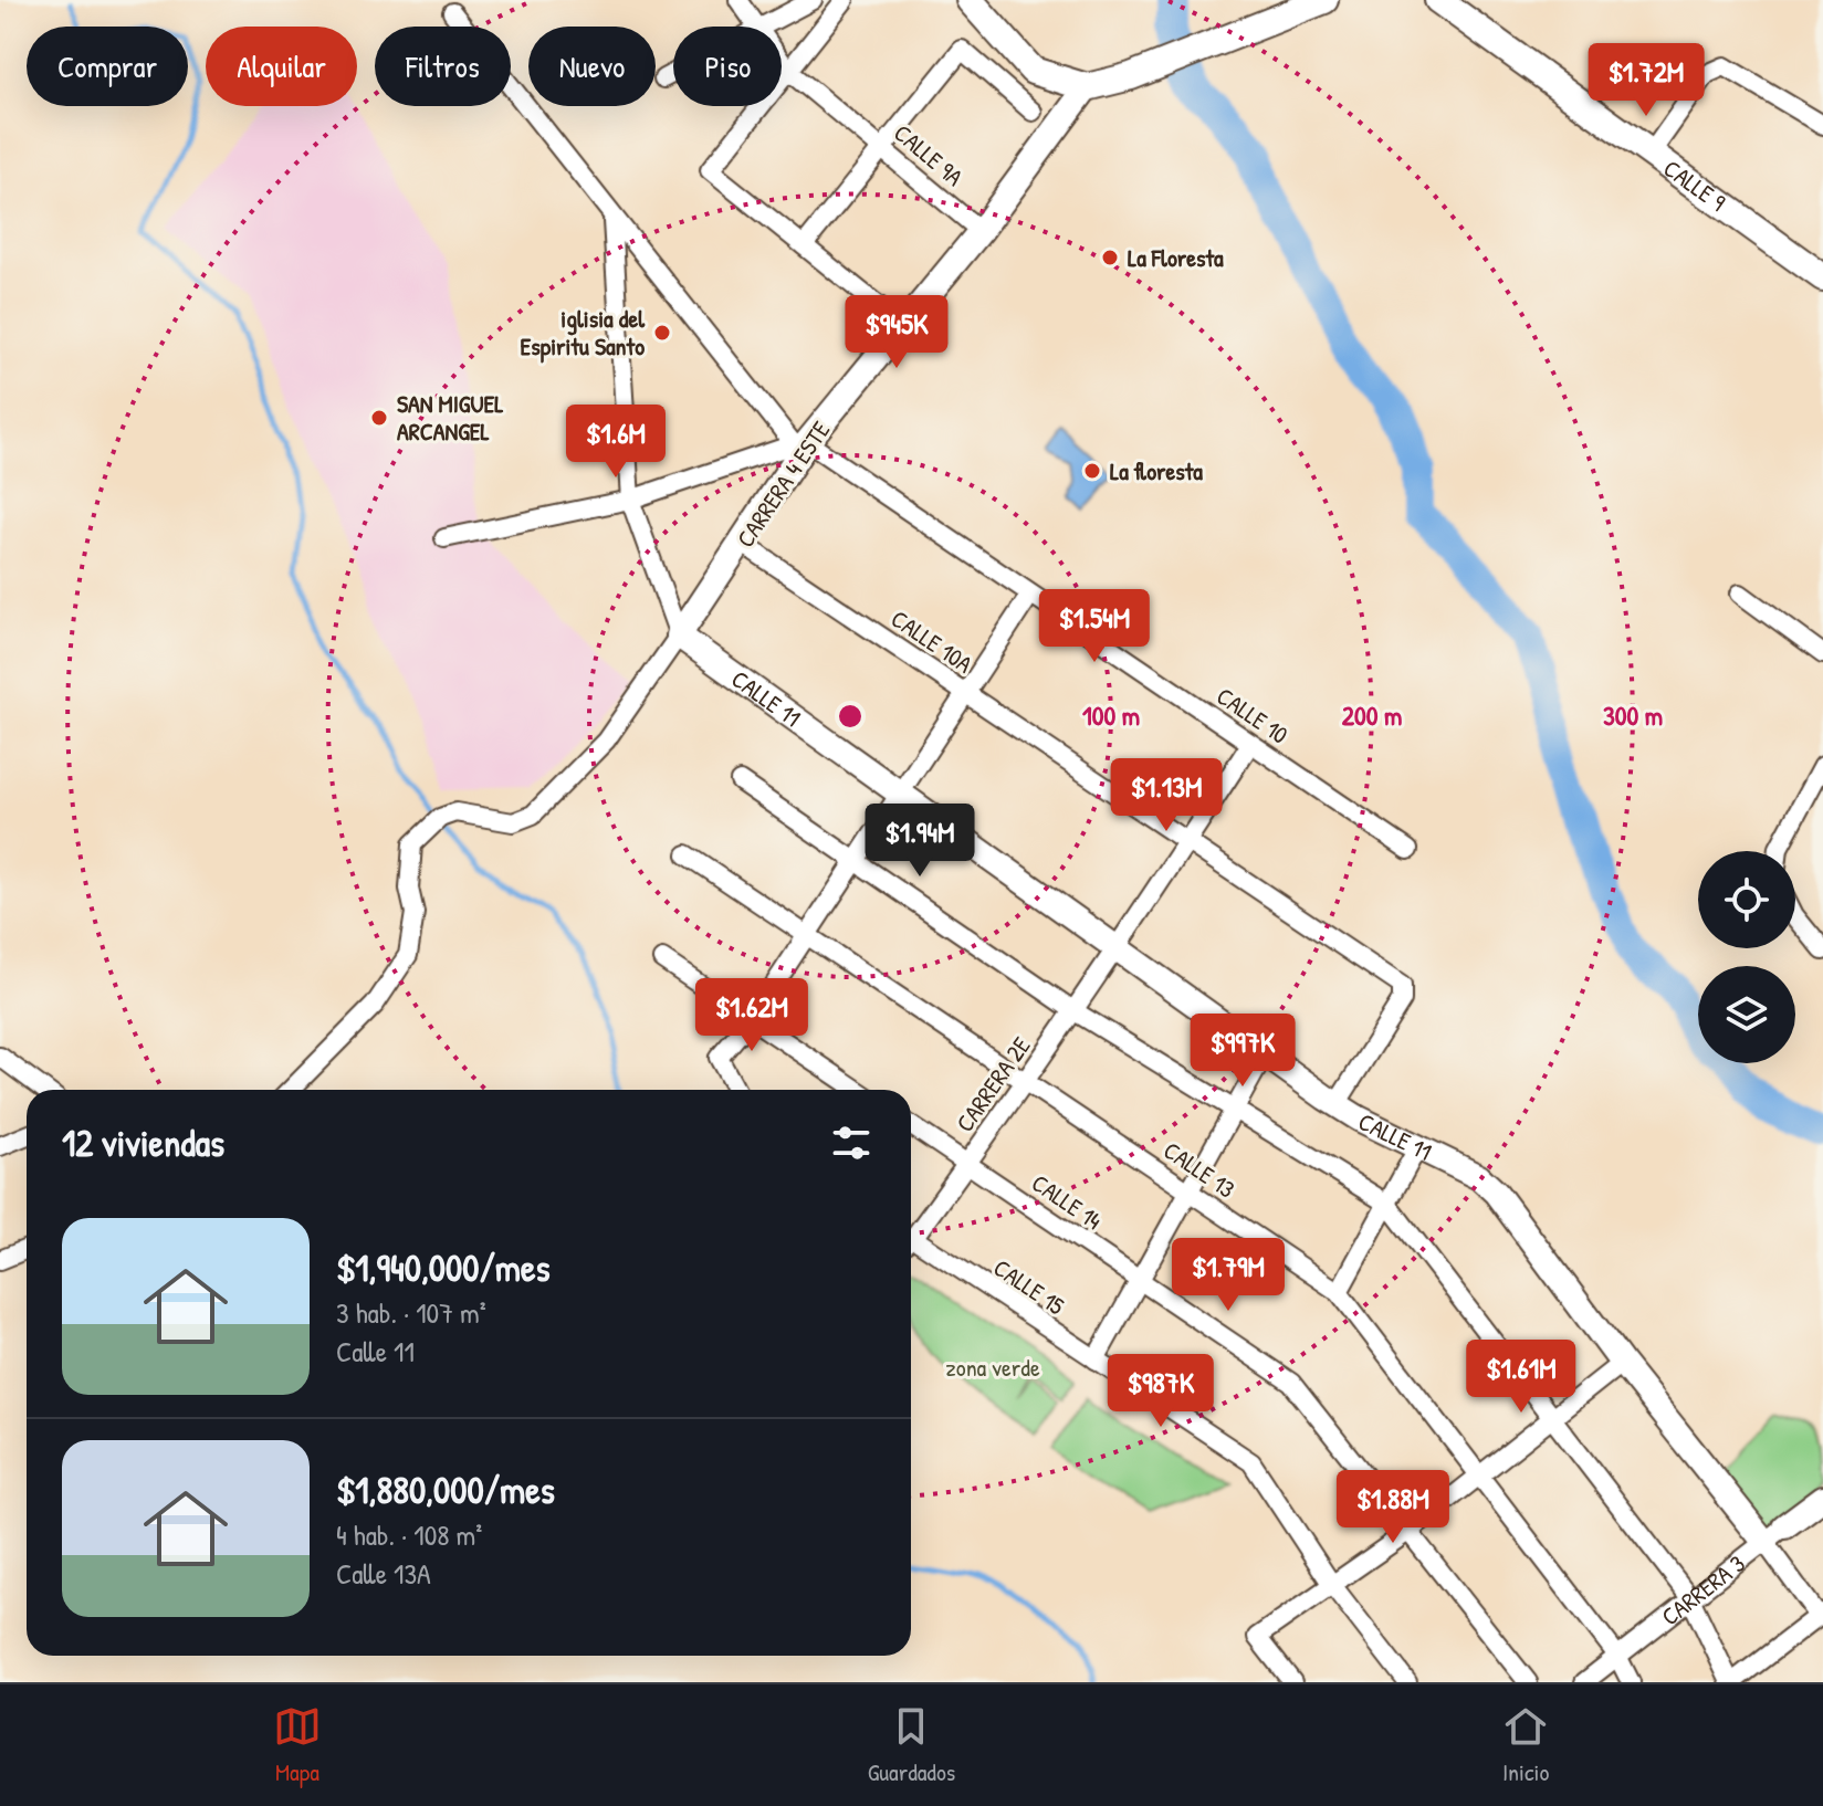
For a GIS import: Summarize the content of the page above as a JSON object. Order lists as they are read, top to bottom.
{
  "streets": {
    "main road": ["CALLE 9"],
    "street": [
      "CALLE 9A",
      "CARRERA 4 ESTE",
      "CALLE 10A",
      "CALLE 11",
      "CALLE 10",
      "CARRERA 2E",
      "CALLE 13",
      "CALLE 14",
      "CALLE 15",
      "CARRERA 3"
    ]
  },
  "crossings": [
    ["CALLE 9A", "CARRERA 4 ESTE"],
    ["CARRERA 4 ESTE", "CALLE 10A"],
    ["CARRERA 4 ESTE", "CALLE 11"],
    ["CARRERA 4 ESTE", "CALLE 10"],
    ["CALLE 10A", "CALLE 11"],
    ["CALLE 10A", "CARRERA 2E"],
    ["CALLE 11", "CARRERA 2E"],
    ["CALLE 11", "CARRERA 3"],
    ["CALLE 10", "CARRERA 2E"],
    ["CARRERA 2E", "CALLE 13"],
    ["CARRERA 2E", "CALLE 14"],
    ["CALLE 13", "CARRERA 3"]
  ],
  "parks": ["zona verde"],
  "places": [
    "La Floresta",
    "iglisia del Espiritu Santo",
    "SAN MIGUEL ARCANGEL",
    "La floresta"
  ],
  "page": {
    "chip": [
      "Comprar",
      "Alquilar",
      "Filtros",
      "Nuevo",
      "Piso"
    ],
    "price": [
      "$1.72M",
      "$945K",
      "$1.6M",
      "$1.54M",
      "$1.13M",
      "$1.94M",
      "$1.62M",
      "$997K",
      "$1.79M",
      "$1.61M",
      "$987K",
      "$1.88M"
    ],
    "heading": "12 viviendas",
    "list": [
      {
        "name": "$1,940,000/mes",
        "note": "3 hab. · 107 m² · Calle 11"
      },
      {
        "name": "$1,880,000/mes",
        "note": "4 hab. · 108 m² · Calle 13A"
      }
    ],
    "tabs": ["Mapa", "Guardados", "Inicio"]
  },
  "rings": ["100 m", "200 m", "300 m"]
}
